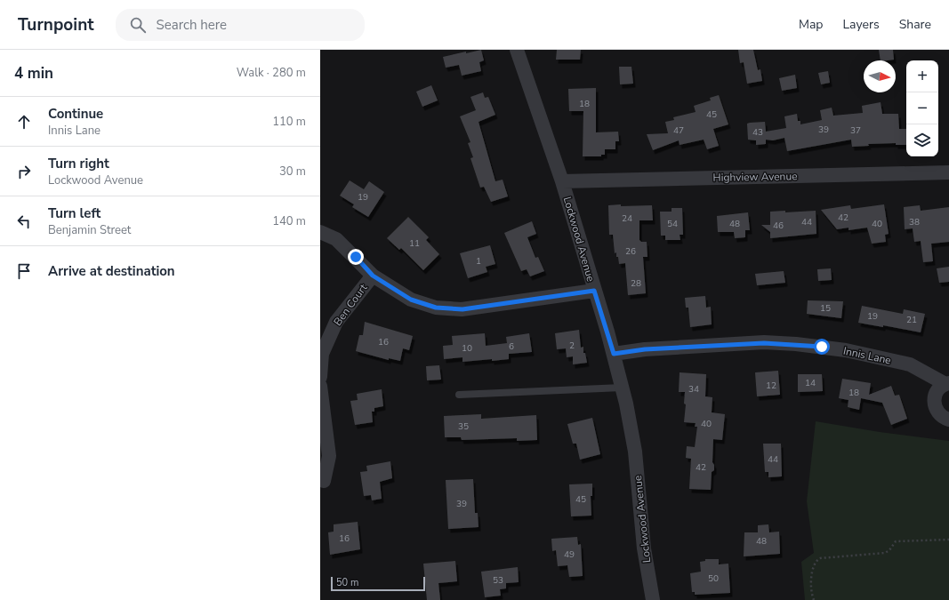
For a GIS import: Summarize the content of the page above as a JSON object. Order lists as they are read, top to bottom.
{
  "streets": {
    "street": [
      "Highview Avenue",
      "Lockwood Avenue",
      "Ben Court",
      "Innis Lane"
    ]
  },
  "crossings": [
    ["Highview Avenue", "Lockwood Avenue"],
    ["Lockwood Avenue", "Innis Lane"]
  ],
  "house_numbers": [
    "18",
    "45",
    "39",
    "47",
    "37",
    "43",
    "19",
    "42",
    "24",
    "44",
    "38",
    "54",
    "48",
    "40",
    "46",
    "11",
    "26",
    "1",
    "28",
    "15",
    "19",
    "21",
    "16",
    "2",
    "6",
    "10",
    "14",
    "12",
    "34",
    "18",
    "40",
    "35",
    "44",
    "42",
    "45",
    "39",
    "16",
    "48",
    "49",
    "50",
    "53"
  ],
  "scale_bar": "50 m",
  "north": "right",
  "page": {
    "header": "Turnpoint",
    "search": "Search here",
    "nav": ["Map", "Layers", "Share"],
    "heading": ["4 min", "Walk · 280 m"],
    "map_buttons": ["+", "−"],
    "list": [
      ["Continue", "Innis Lane", "110 m"],
      ["Turn right", "Lockwood Avenue", "30 m"],
      ["Turn left", "Benjamin Street", "140 m"],
      "Arrive at destination"
    ],
    "scale": "50 m"
  }
}
